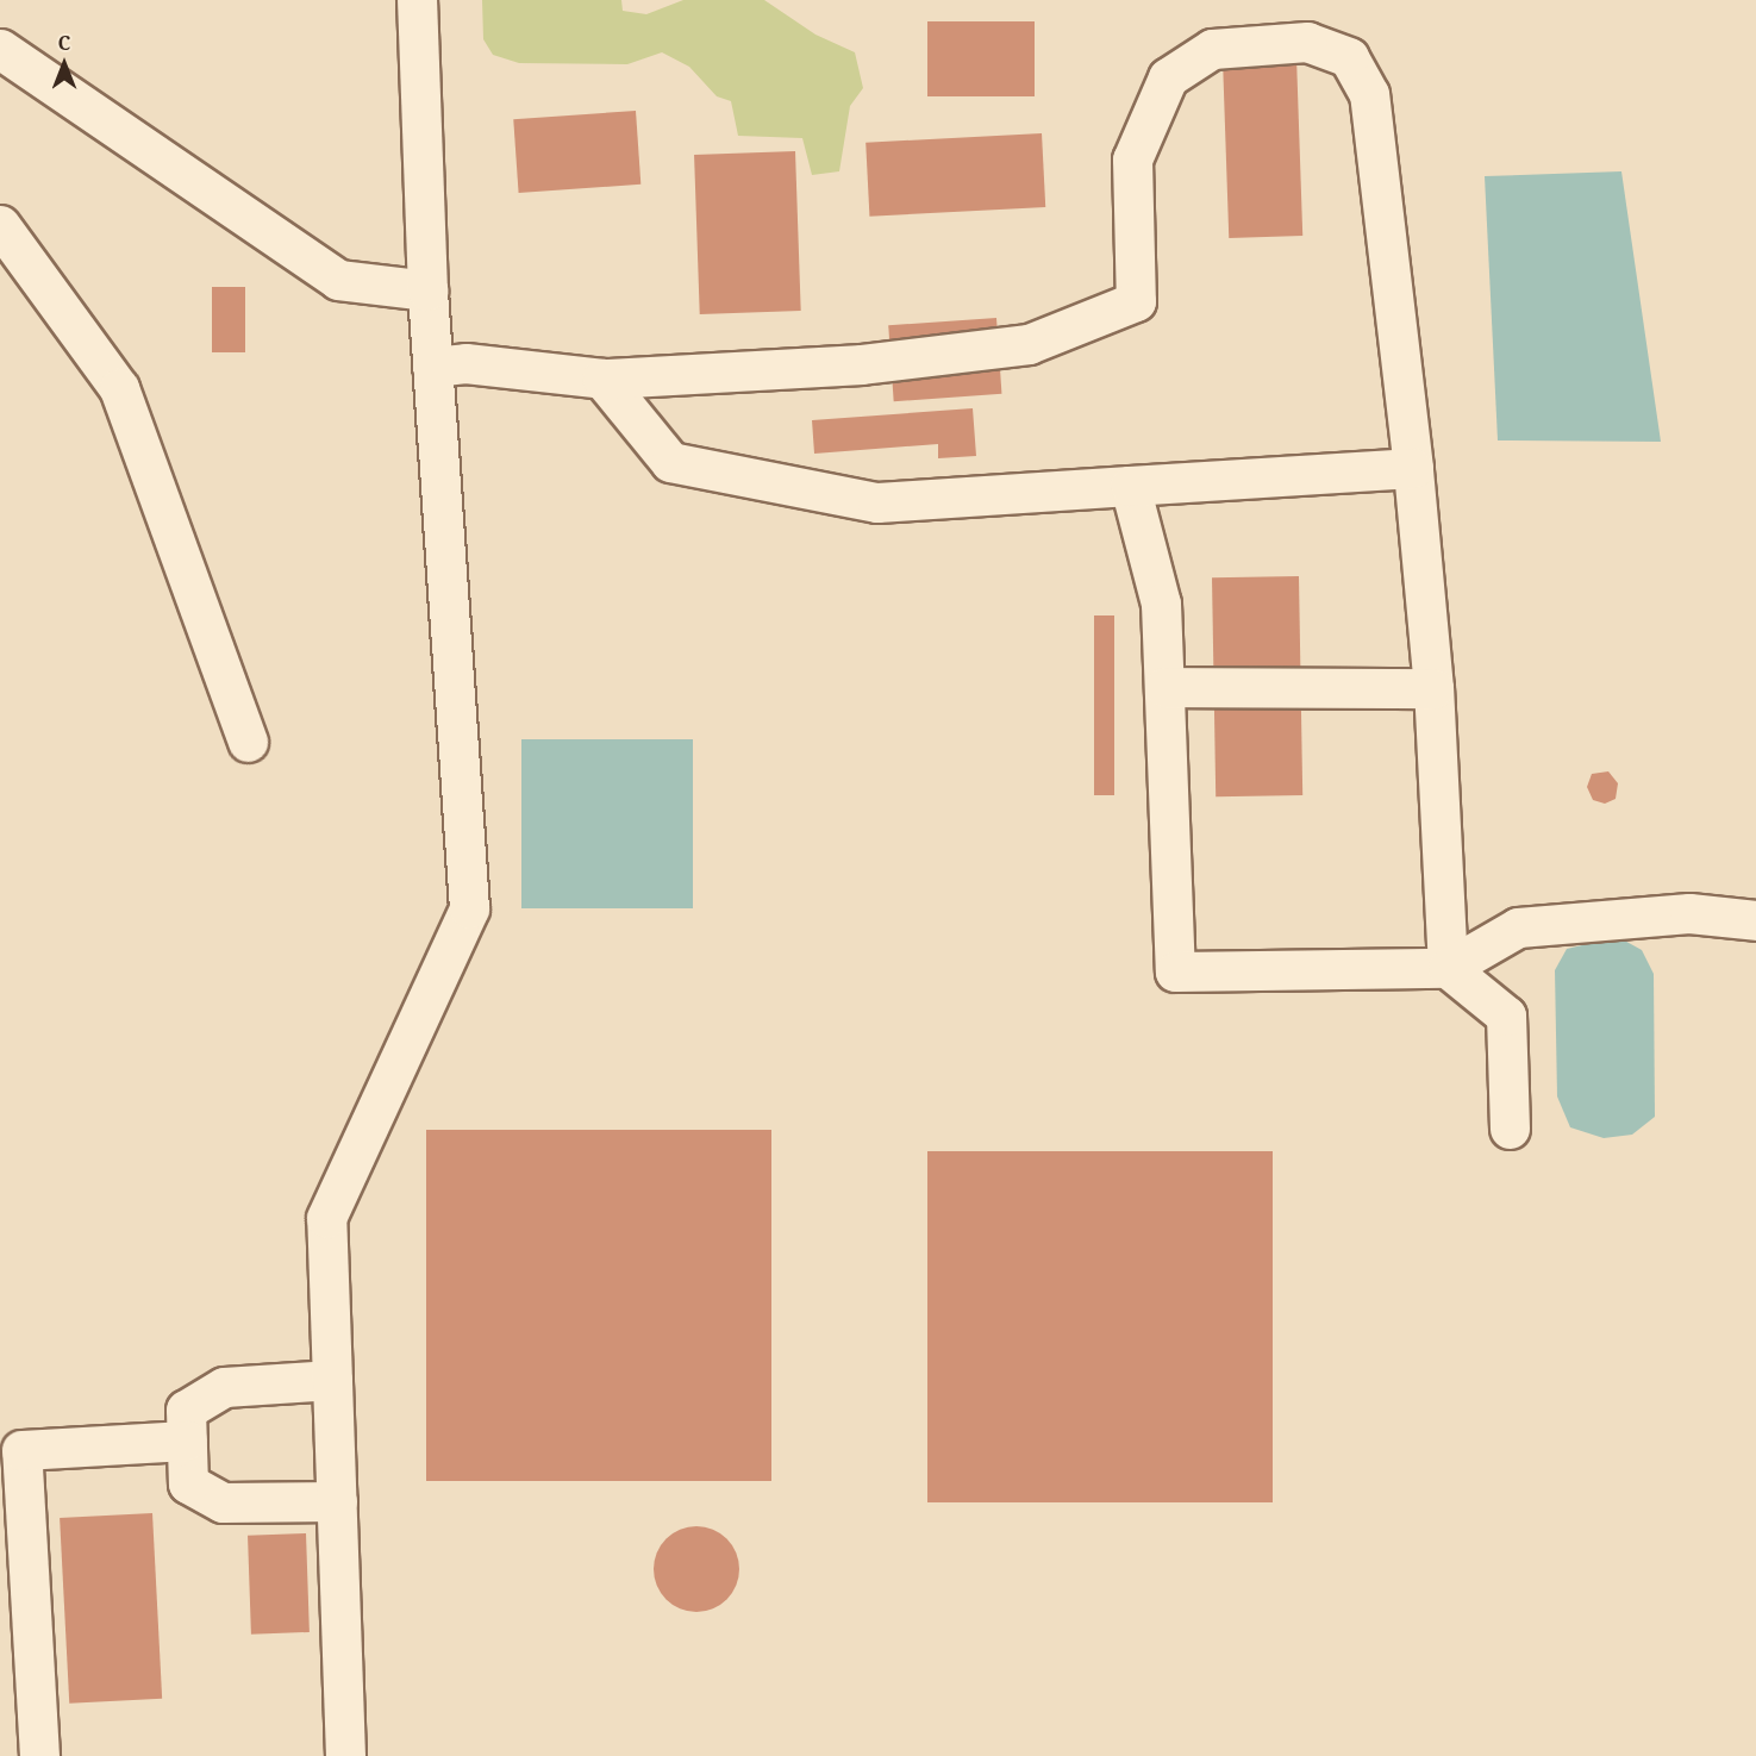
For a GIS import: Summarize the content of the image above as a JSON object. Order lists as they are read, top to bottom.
{
  "north": "top"
}
